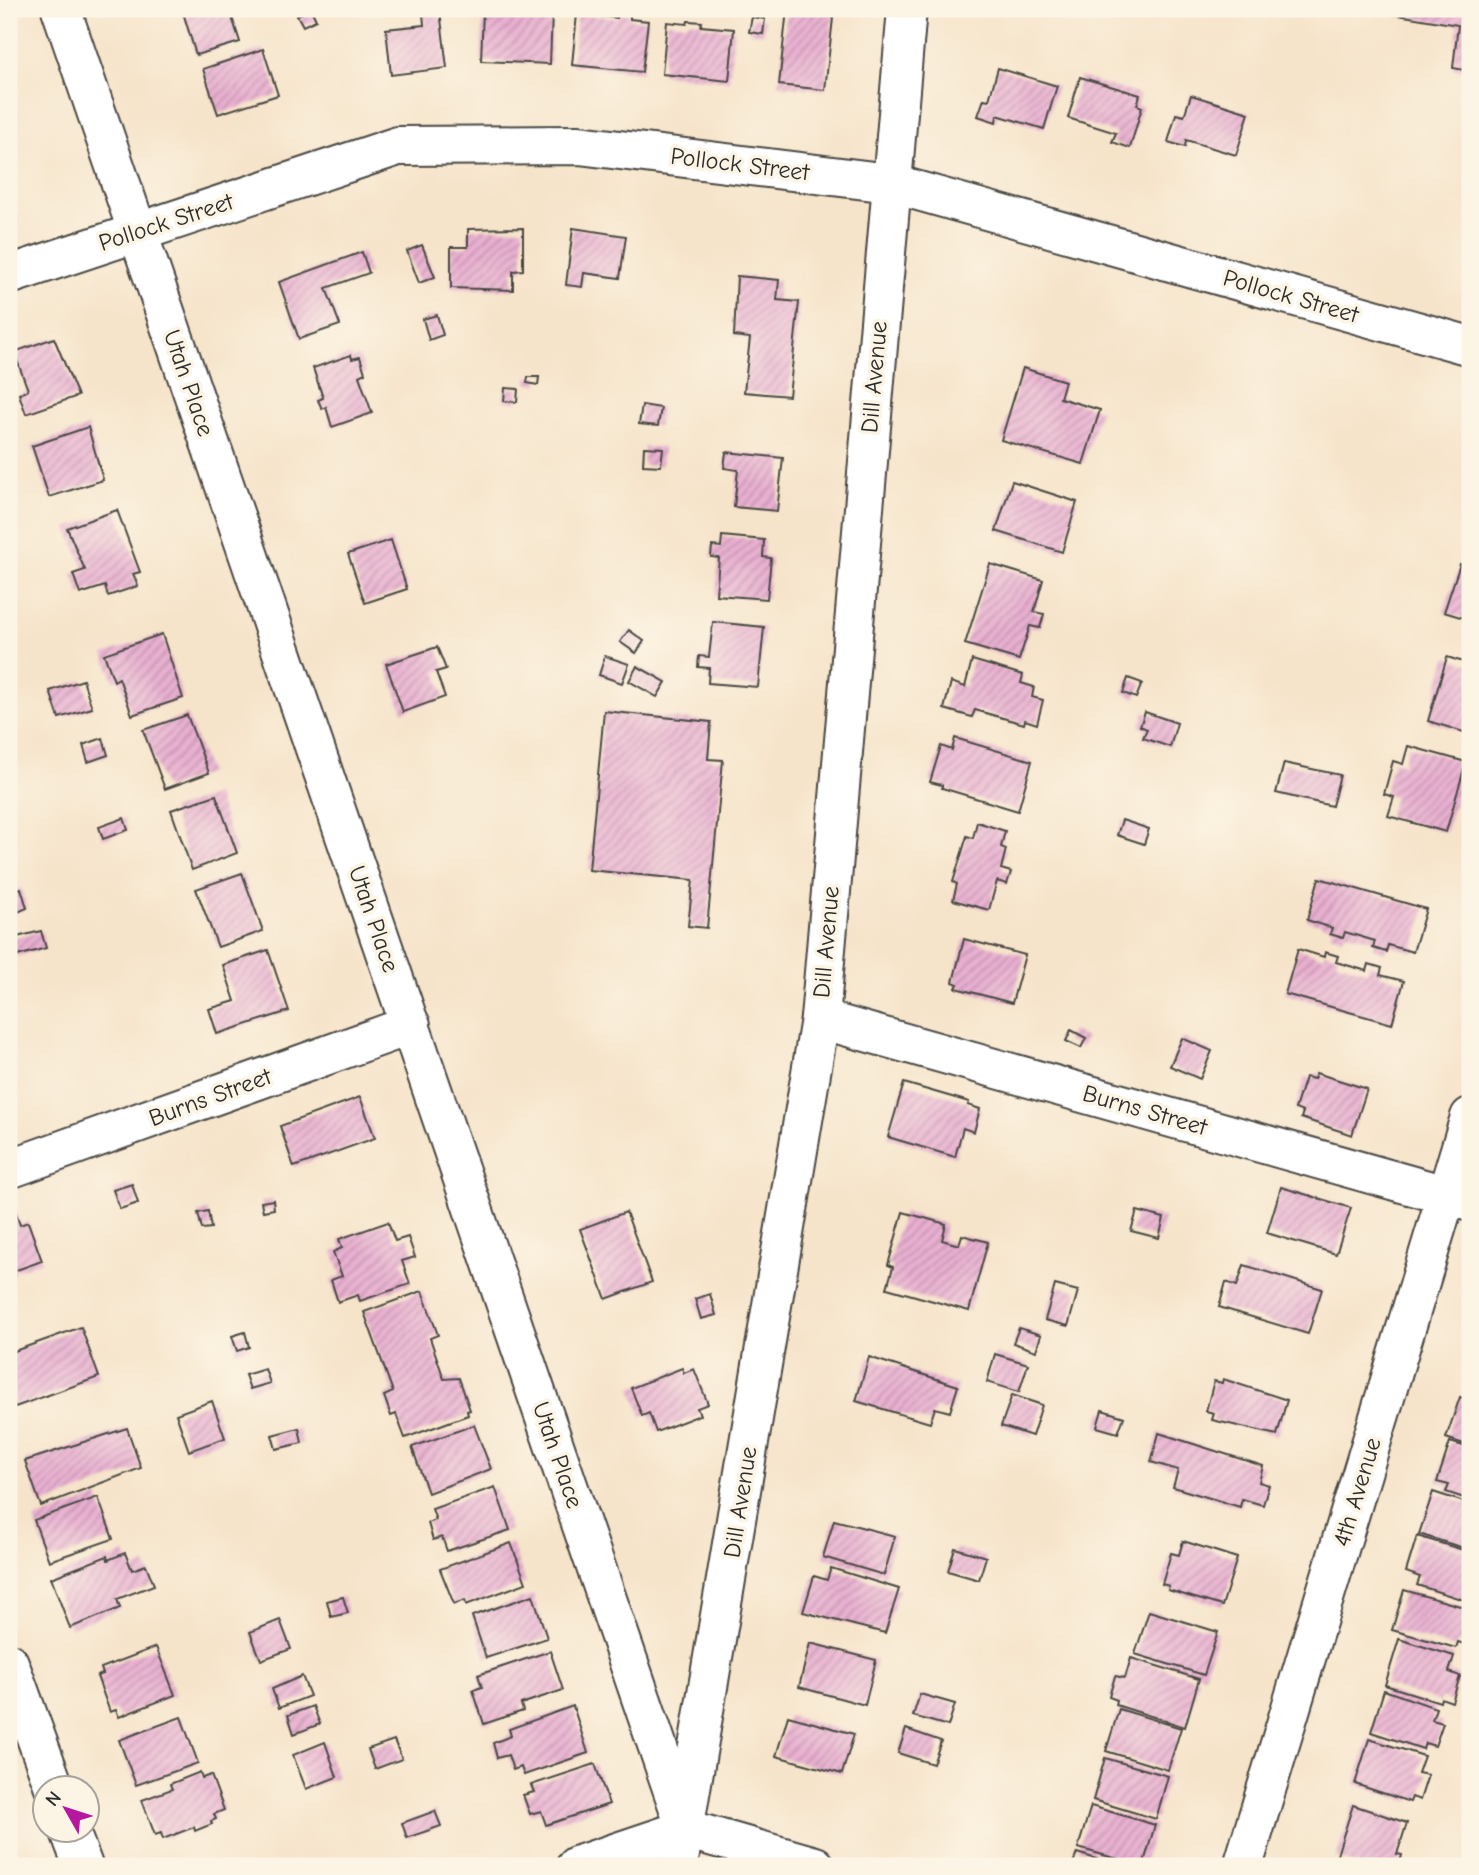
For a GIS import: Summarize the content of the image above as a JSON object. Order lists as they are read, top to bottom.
{
  "streets": {
    "street": [
      "Pollock Street",
      "Dill Avenue",
      "Utah Place",
      "Burns Street",
      "4th Avenue"
    ]
  },
  "crossings": [
    ["Pollock Street", "Dill Avenue"],
    ["Pollock Street", "Utah Place"],
    ["Dill Avenue", "Utah Place"],
    ["Dill Avenue", "Burns Street"],
    ["Utah Place", "Burns Street"],
    ["Burns Street", "4th Avenue"]
  ],
  "north": "top left"
}
